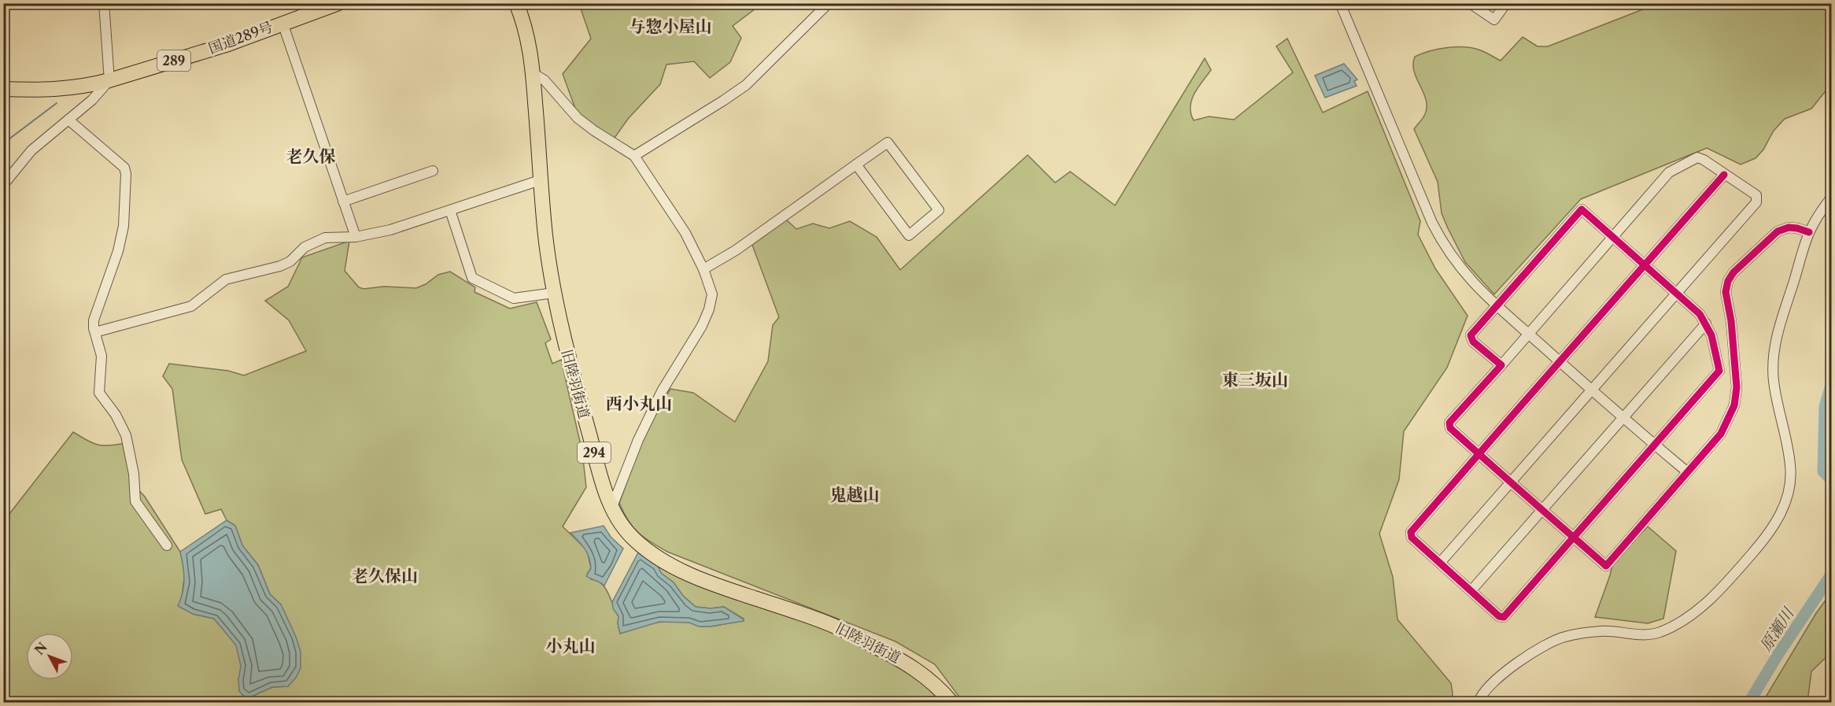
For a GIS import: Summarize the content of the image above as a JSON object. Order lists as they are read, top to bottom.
{
  "streets": {
    "highway": [
      "国道289号",
      "289",
      "旧陸羽街道",
      "294"
    ]
  },
  "districts": [
    "与惣小屋山",
    "老久保",
    "東三坂山",
    "西小丸山",
    "鬼越山",
    "老久保山",
    "小丸山"
  ],
  "water": ["原瀬川"],
  "north": "top left"
}
